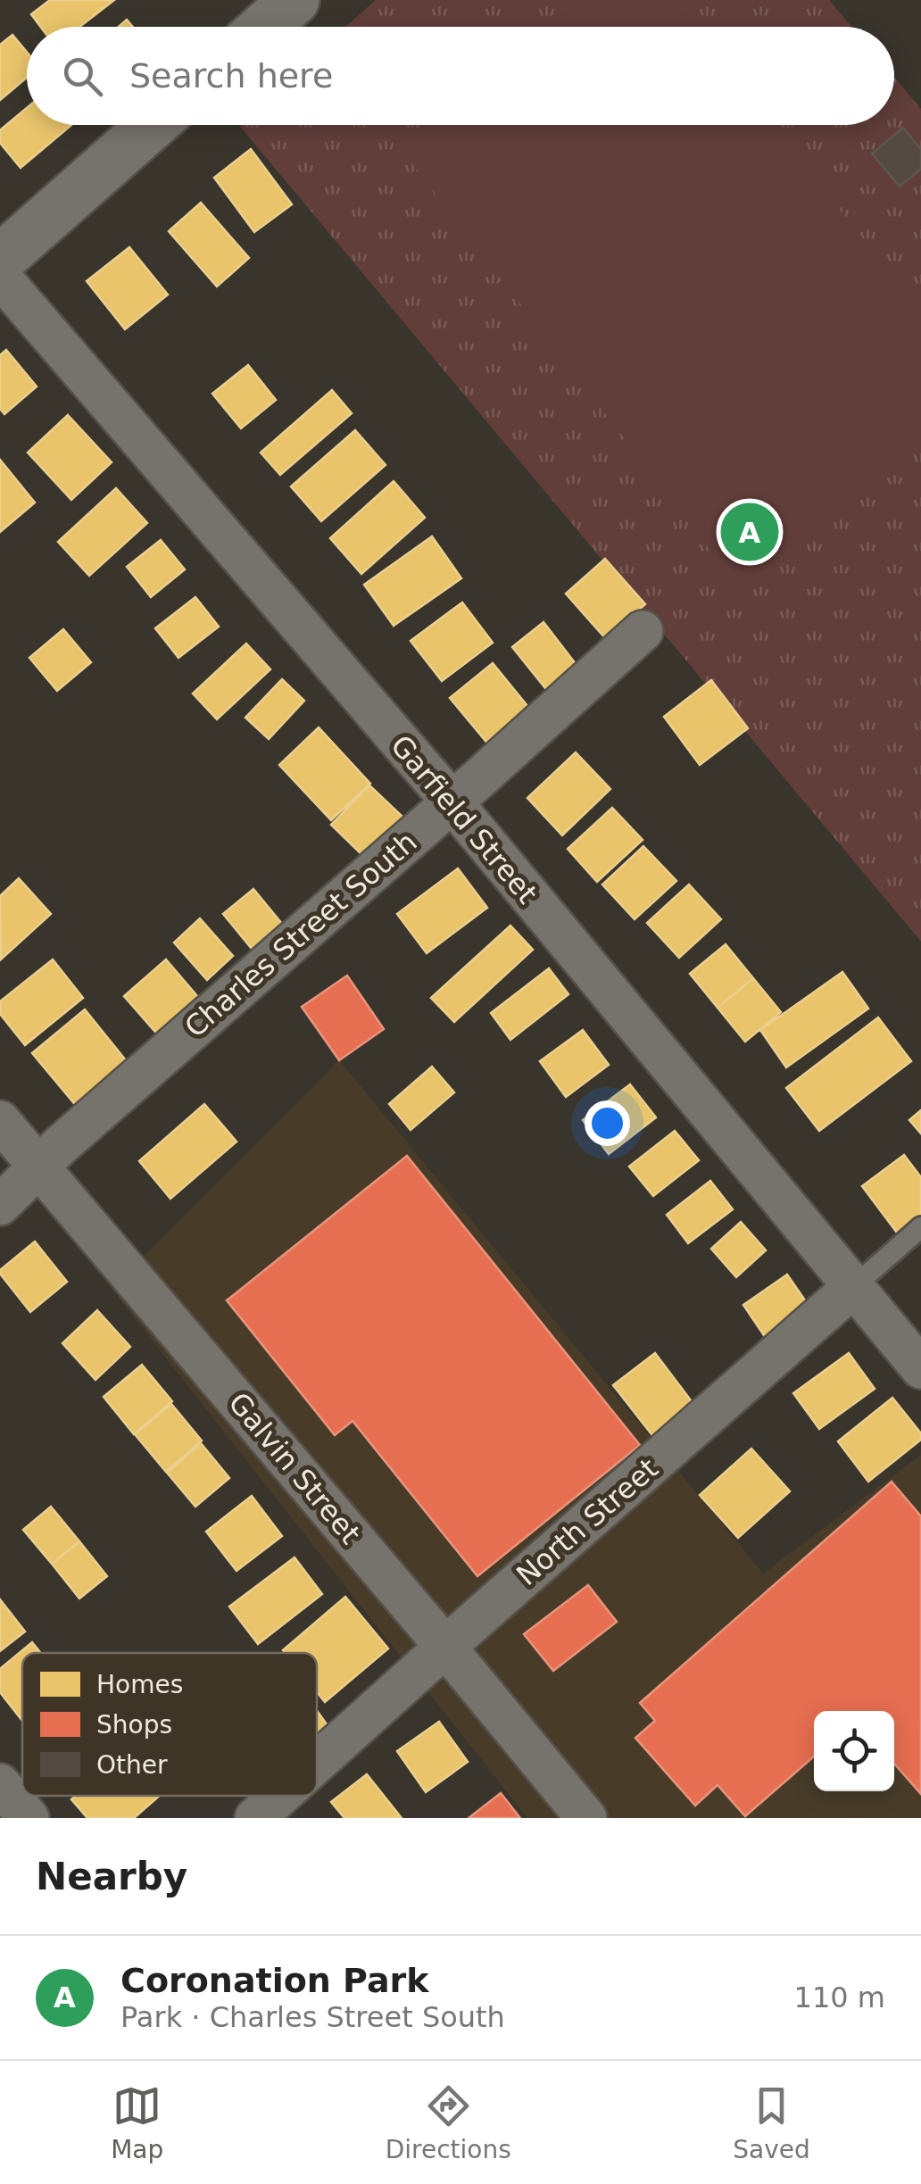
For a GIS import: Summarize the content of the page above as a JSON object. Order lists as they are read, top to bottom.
{
  "streets": {
    "street": [
      "Garfield Street",
      "Charles Street South",
      "Galvin Street",
      "North Street"
    ]
  },
  "crossings": [
    ["Garfield Street", "Charles Street South"],
    ["Garfield Street", "North Street"],
    ["Charles Street South", "Galvin Street"],
    ["Galvin Street", "North Street"]
  ],
  "legend": ["Homes", "Shops", "Other"],
  "page": {
    "search": "Search here",
    "pins": "A",
    "heading": "Nearby",
    "list": [
      {
        "mark": "A",
        "name": "Coronation Park",
        "note": "Park · Charles Street South",
        "value": "110 m"
      }
    ],
    "nav": ["Map", "Directions", "Saved"]
  }
}
